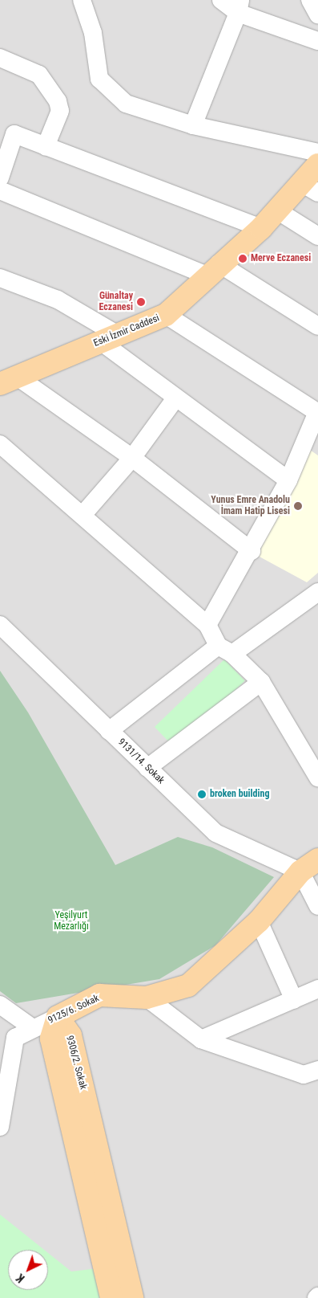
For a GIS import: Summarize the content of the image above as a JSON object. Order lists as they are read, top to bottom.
{
  "streets": {
    "main road": ["Eski İzmir Caddesi", "9125/6. Sokak", "9306/2. Sokak"],
    "street": ["9131/14. Sokak"]
  },
  "crossings": [
    ["9131/14. Sokak", "9125/6. Sokak"],
    ["9125/6. Sokak", "9306/2. Sokak"]
  ],
  "parks": ["Yeşilyurt Mezarlığı"],
  "places": [
    "Merve Eczanesi",
    "Günaltay Eczanesi",
    "Yunus Emre Anadolu İmam Hatip Lisesi",
    "broken building"
  ],
  "north": "bottom left"
}
